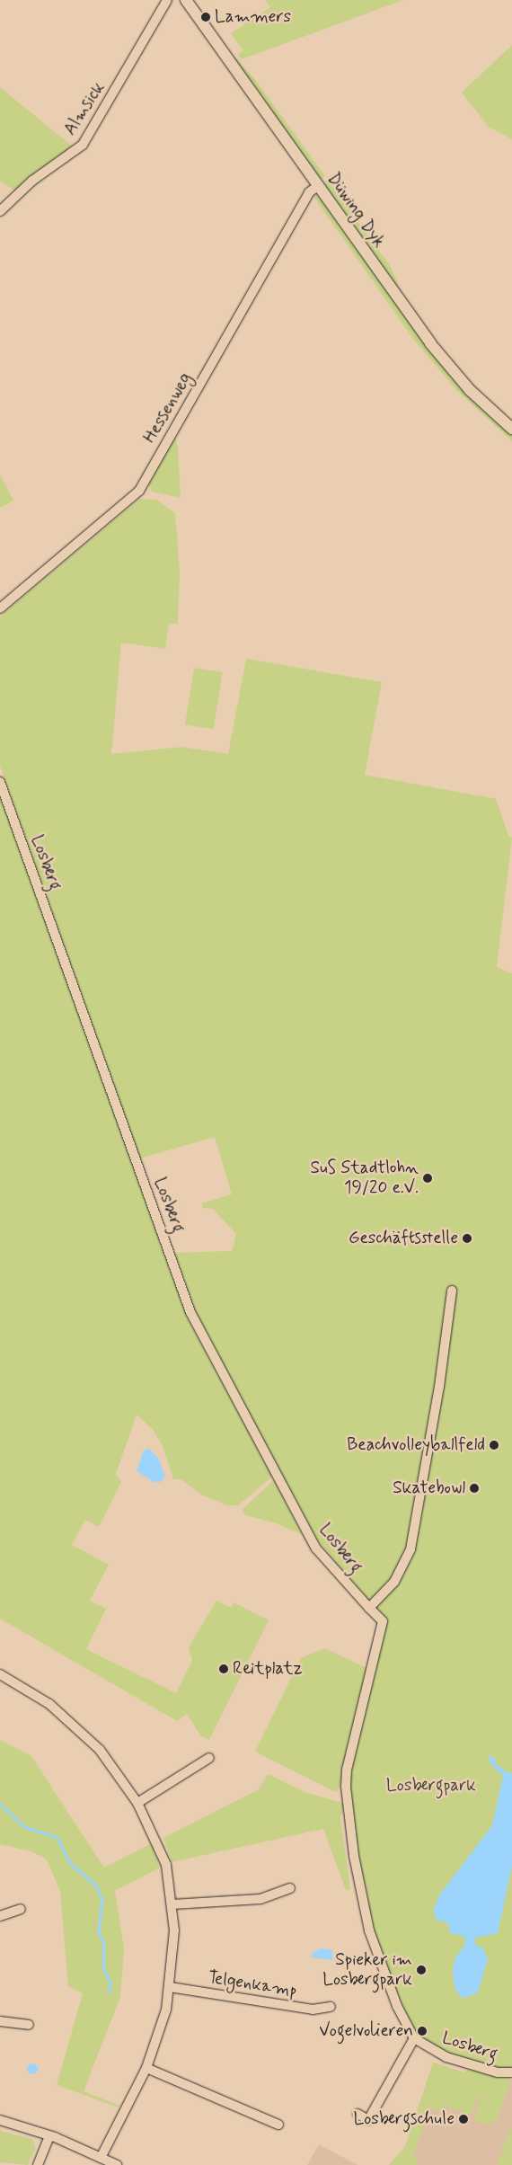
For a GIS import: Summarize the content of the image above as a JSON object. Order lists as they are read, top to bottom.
{
  "streets": {
    "street": [
      "Almsick",
      "Düwing Dyk",
      "Hessenweg",
      "Losberg",
      "Telgenkamp"
    ]
  },
  "crossings": [
    ["Düwing Dyk", "Hessenweg"]
  ],
  "parks": ["Losbergpark"],
  "places": [
    "Lammers",
    "SuS Stadtlohn 19/20 e.V.",
    "Geschäftsstelle",
    "Beachvolleyballfeld",
    "Skatebowl",
    "Reitplatz",
    "Spieker im Losbergpark",
    "Vogelvolieren",
    "Losbergschule"
  ]
}
